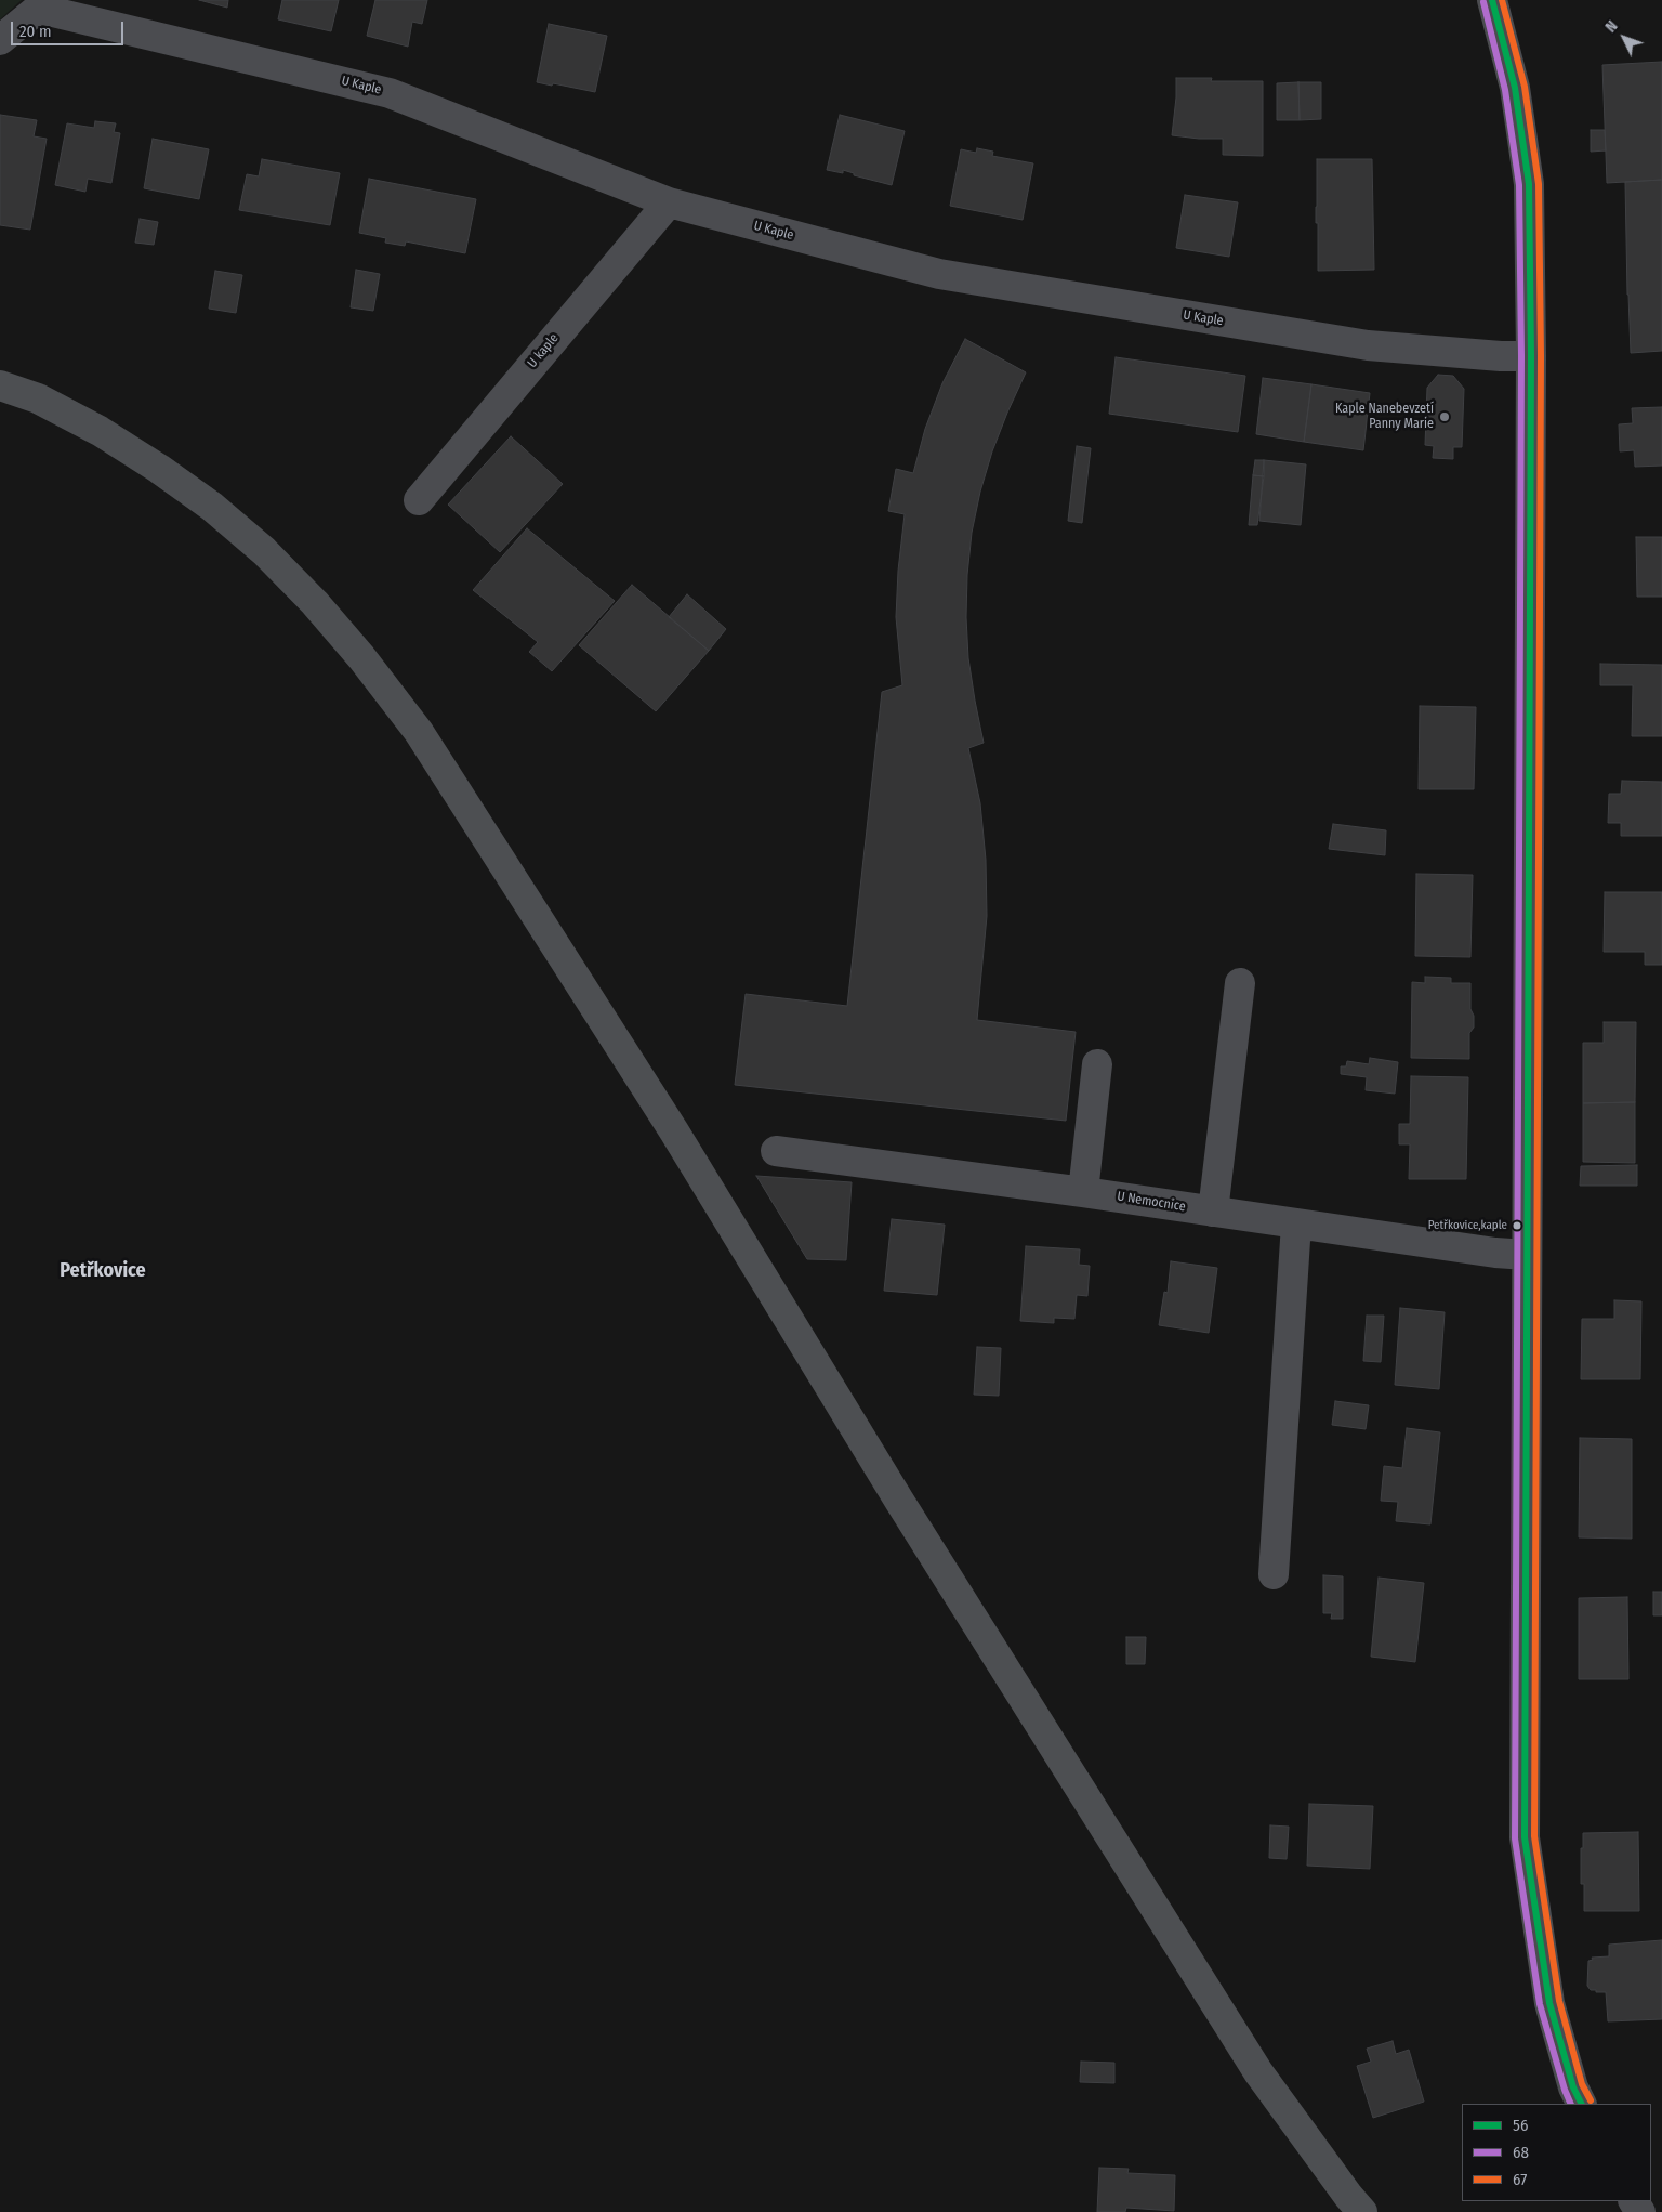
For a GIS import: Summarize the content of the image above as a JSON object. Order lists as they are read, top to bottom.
{
  "streets": {
    "street": ["U Kaple", "U kaple", "U Nemocnice"]
  },
  "crossings": [
    ["U Kaple", "U kaple"]
  ],
  "districts": ["Petřkovice"],
  "places": ["Kaple Nanebevzetí Panny Marie", "Petřkovice,kaple"],
  "lines": ["transit line 56", "transit line 67", "transit line 68"],
  "legend": ["56", "68", "67"],
  "scale_bar": "20 m",
  "north": "top left"
}
